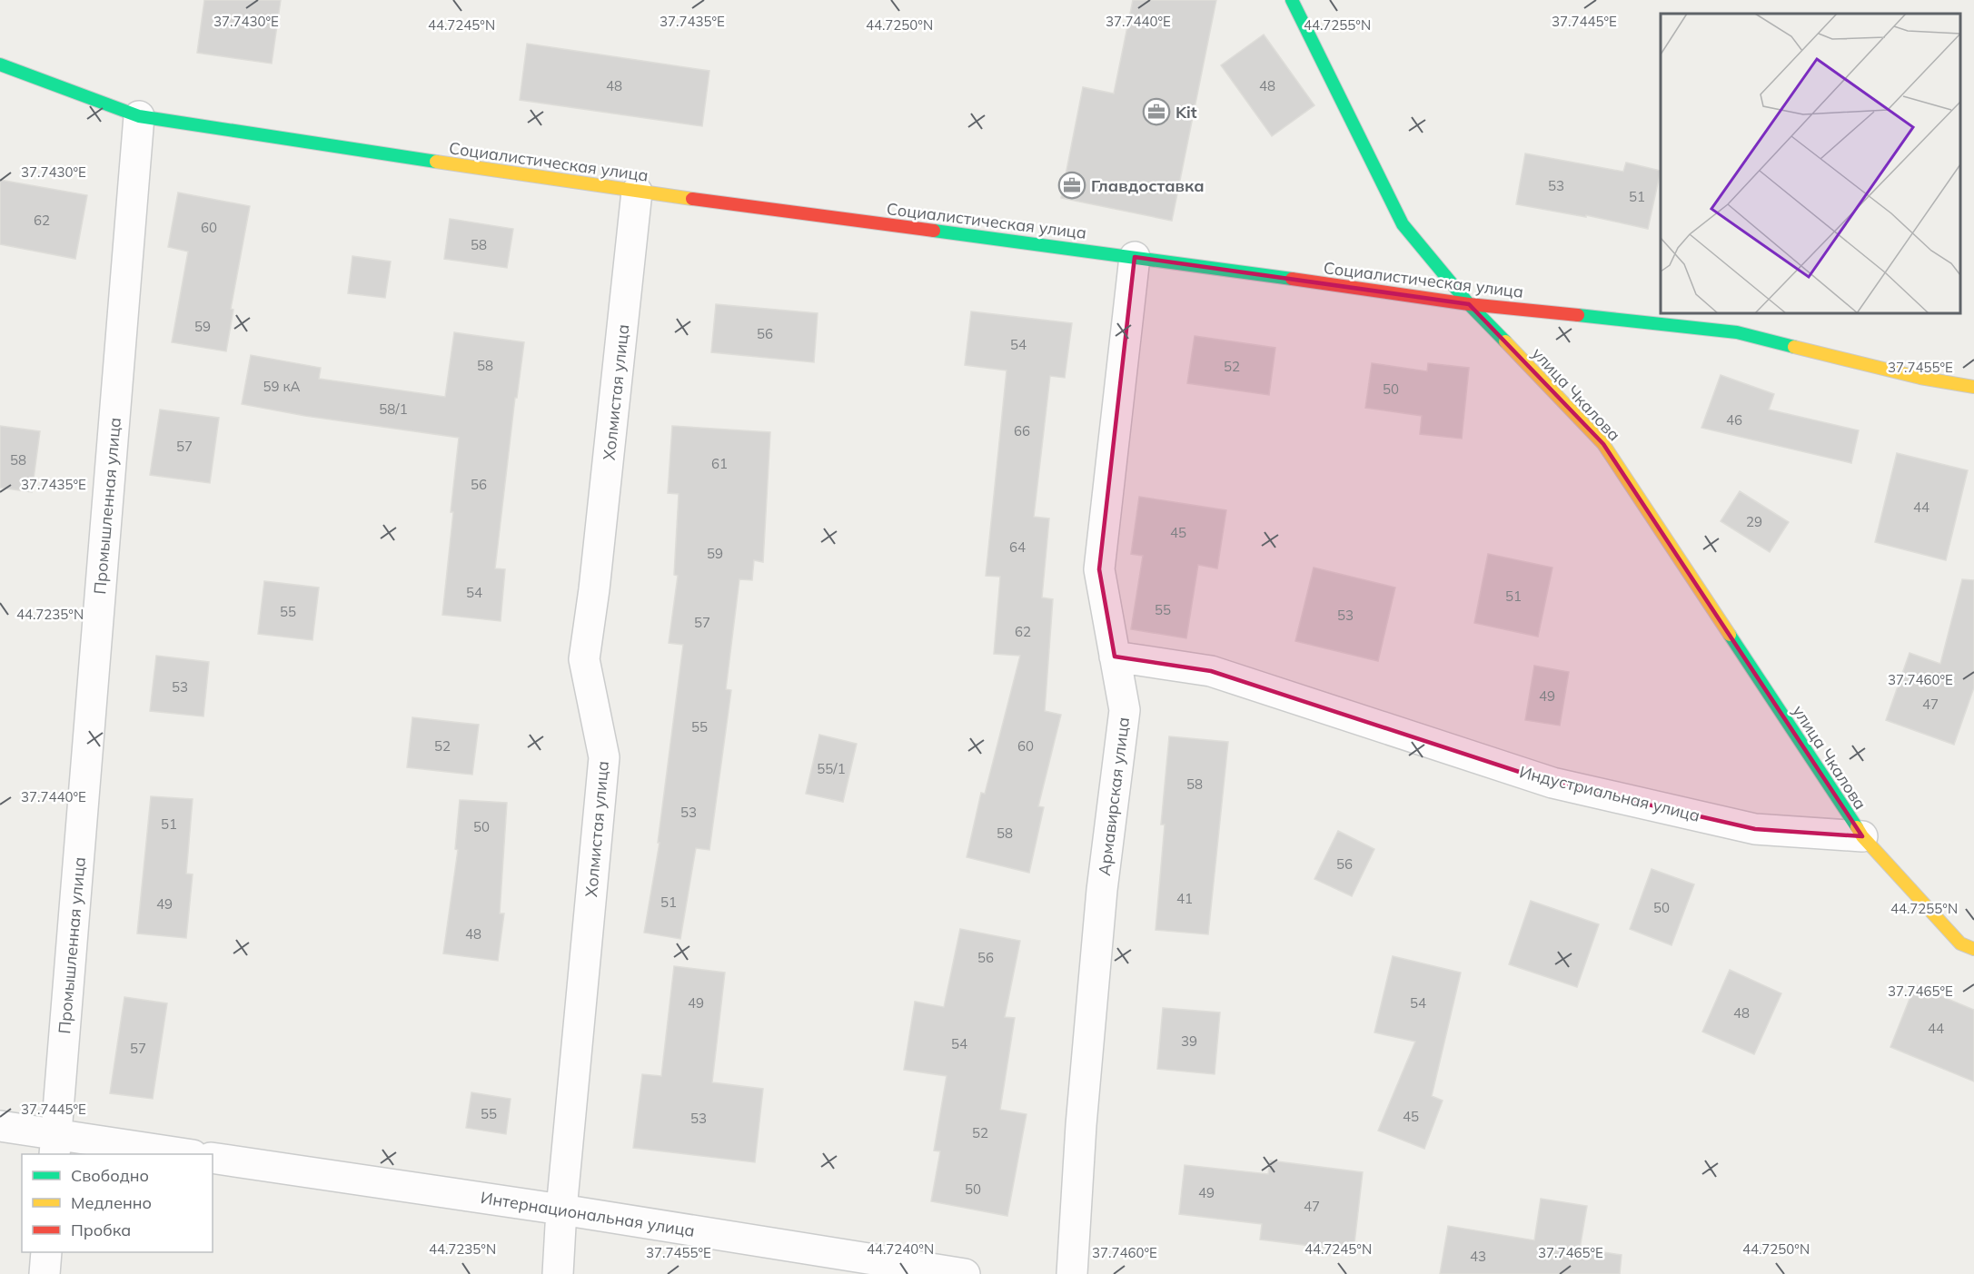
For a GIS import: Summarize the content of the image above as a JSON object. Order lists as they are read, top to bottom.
{
  "streets": {
    "street": [
      "Социалистическая улица",
      "Холмистая улица",
      "улица Чкалова",
      "Промышленная улица",
      "Индустриальная улица",
      "Армавирская улица",
      "Интернациональная улица"
    ]
  },
  "crossings": [
    ["Социалистическая улица", "Холмистая улица"],
    ["Социалистическая улица", "улица Чкалова"],
    ["Социалистическая улица", "Промышленная улица"],
    ["Социалистическая улица", "Армавирская улица"],
    ["Холмистая улица", "Интернациональная улица"],
    ["улица Чкалова", "Индустриальная улица"],
    ["Индустриальная улица", "Армавирская улица"]
  ],
  "places": {
    "office": ["Kit", "Главдоставка"]
  },
  "house_numbers": [
    "48",
    "48",
    "53",
    "51",
    "62",
    "60",
    "58",
    "59",
    "56",
    "54",
    "58",
    "52",
    "59 кА",
    "50",
    "58/1",
    "46",
    "66",
    "57",
    "58",
    "61",
    "56",
    "44",
    "29",
    "45",
    "64",
    "59",
    "54",
    "51",
    "55",
    "55",
    "53",
    "57",
    "62",
    "53",
    "49",
    "47",
    "55",
    "52",
    "60",
    "55/1",
    "58",
    "53",
    "51",
    "50",
    "58",
    "56",
    "41",
    "51",
    "49",
    "50",
    "48",
    "56",
    "49",
    "54",
    "48",
    "44",
    "39",
    "54",
    "57",
    "55",
    "45",
    "53",
    "52",
    "50",
    "49",
    "47",
    "43"
  ],
  "legend": ["Свободно", "Медленно", "Пробка"],
  "coordinates": [
    "37.7430°E",
    "37.7435°E",
    "37.7440°E",
    "37.7445°E",
    "44.7245°N",
    "44.7250°N",
    "44.7255°N",
    "37.7455°E",
    "44.7235°N",
    "37.7460°E",
    "37.7465°E",
    "44.7240°N"
  ]
}
